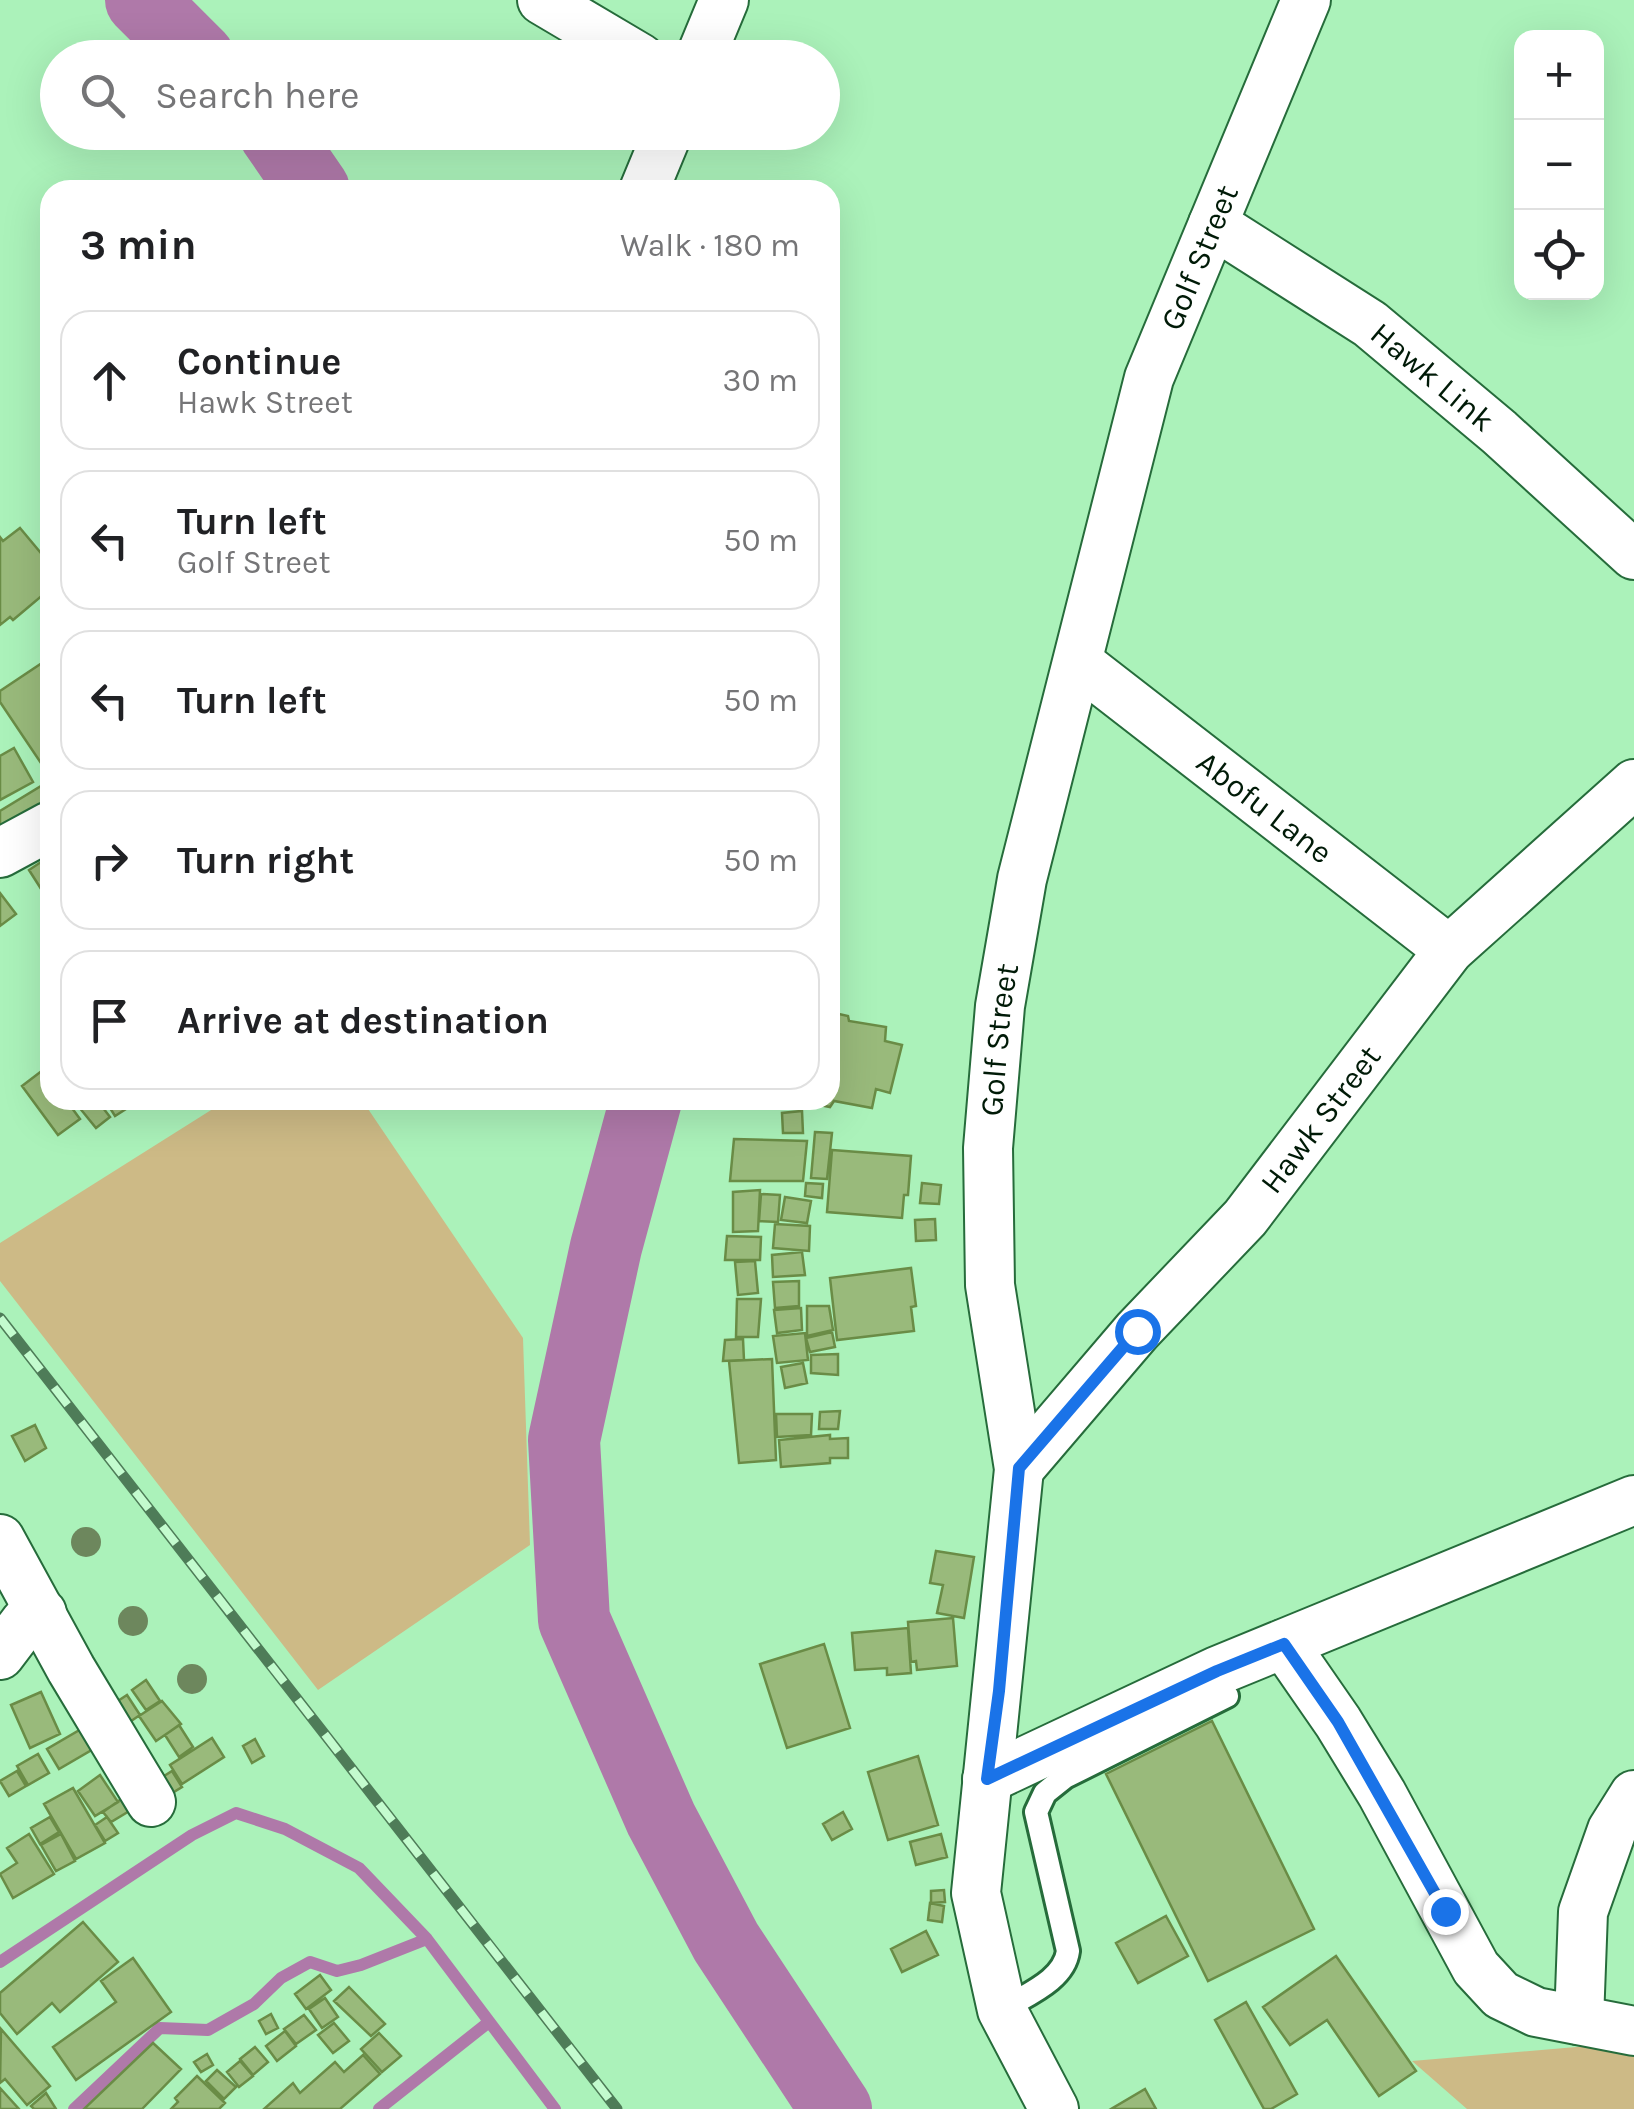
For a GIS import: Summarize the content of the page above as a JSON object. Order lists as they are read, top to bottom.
{
  "streets": {
    "street": [
      "Golf Street",
      "Hawk Link",
      "Abofu Lane",
      "Hawk Street"
    ]
  },
  "crossings": [
    ["Golf Street", "Hawk Link"],
    ["Golf Street", "Abofu Lane"],
    ["Golf Street", "Hawk Street"],
    ["Abofu Lane", "Hawk Street"]
  ],
  "page": {
    "map_buttons": ["+", "−"],
    "search": "Search here",
    "heading": ["3 min", "Walk · 180 m"],
    "list": [
      ["Continue", "Hawk Street", "30 m"],
      ["Turn left", "Golf Street", "50 m"],
      ["Turn left", "50 m"],
      ["Turn right", "50 m"],
      "Arrive at destination"
    ]
  }
}
